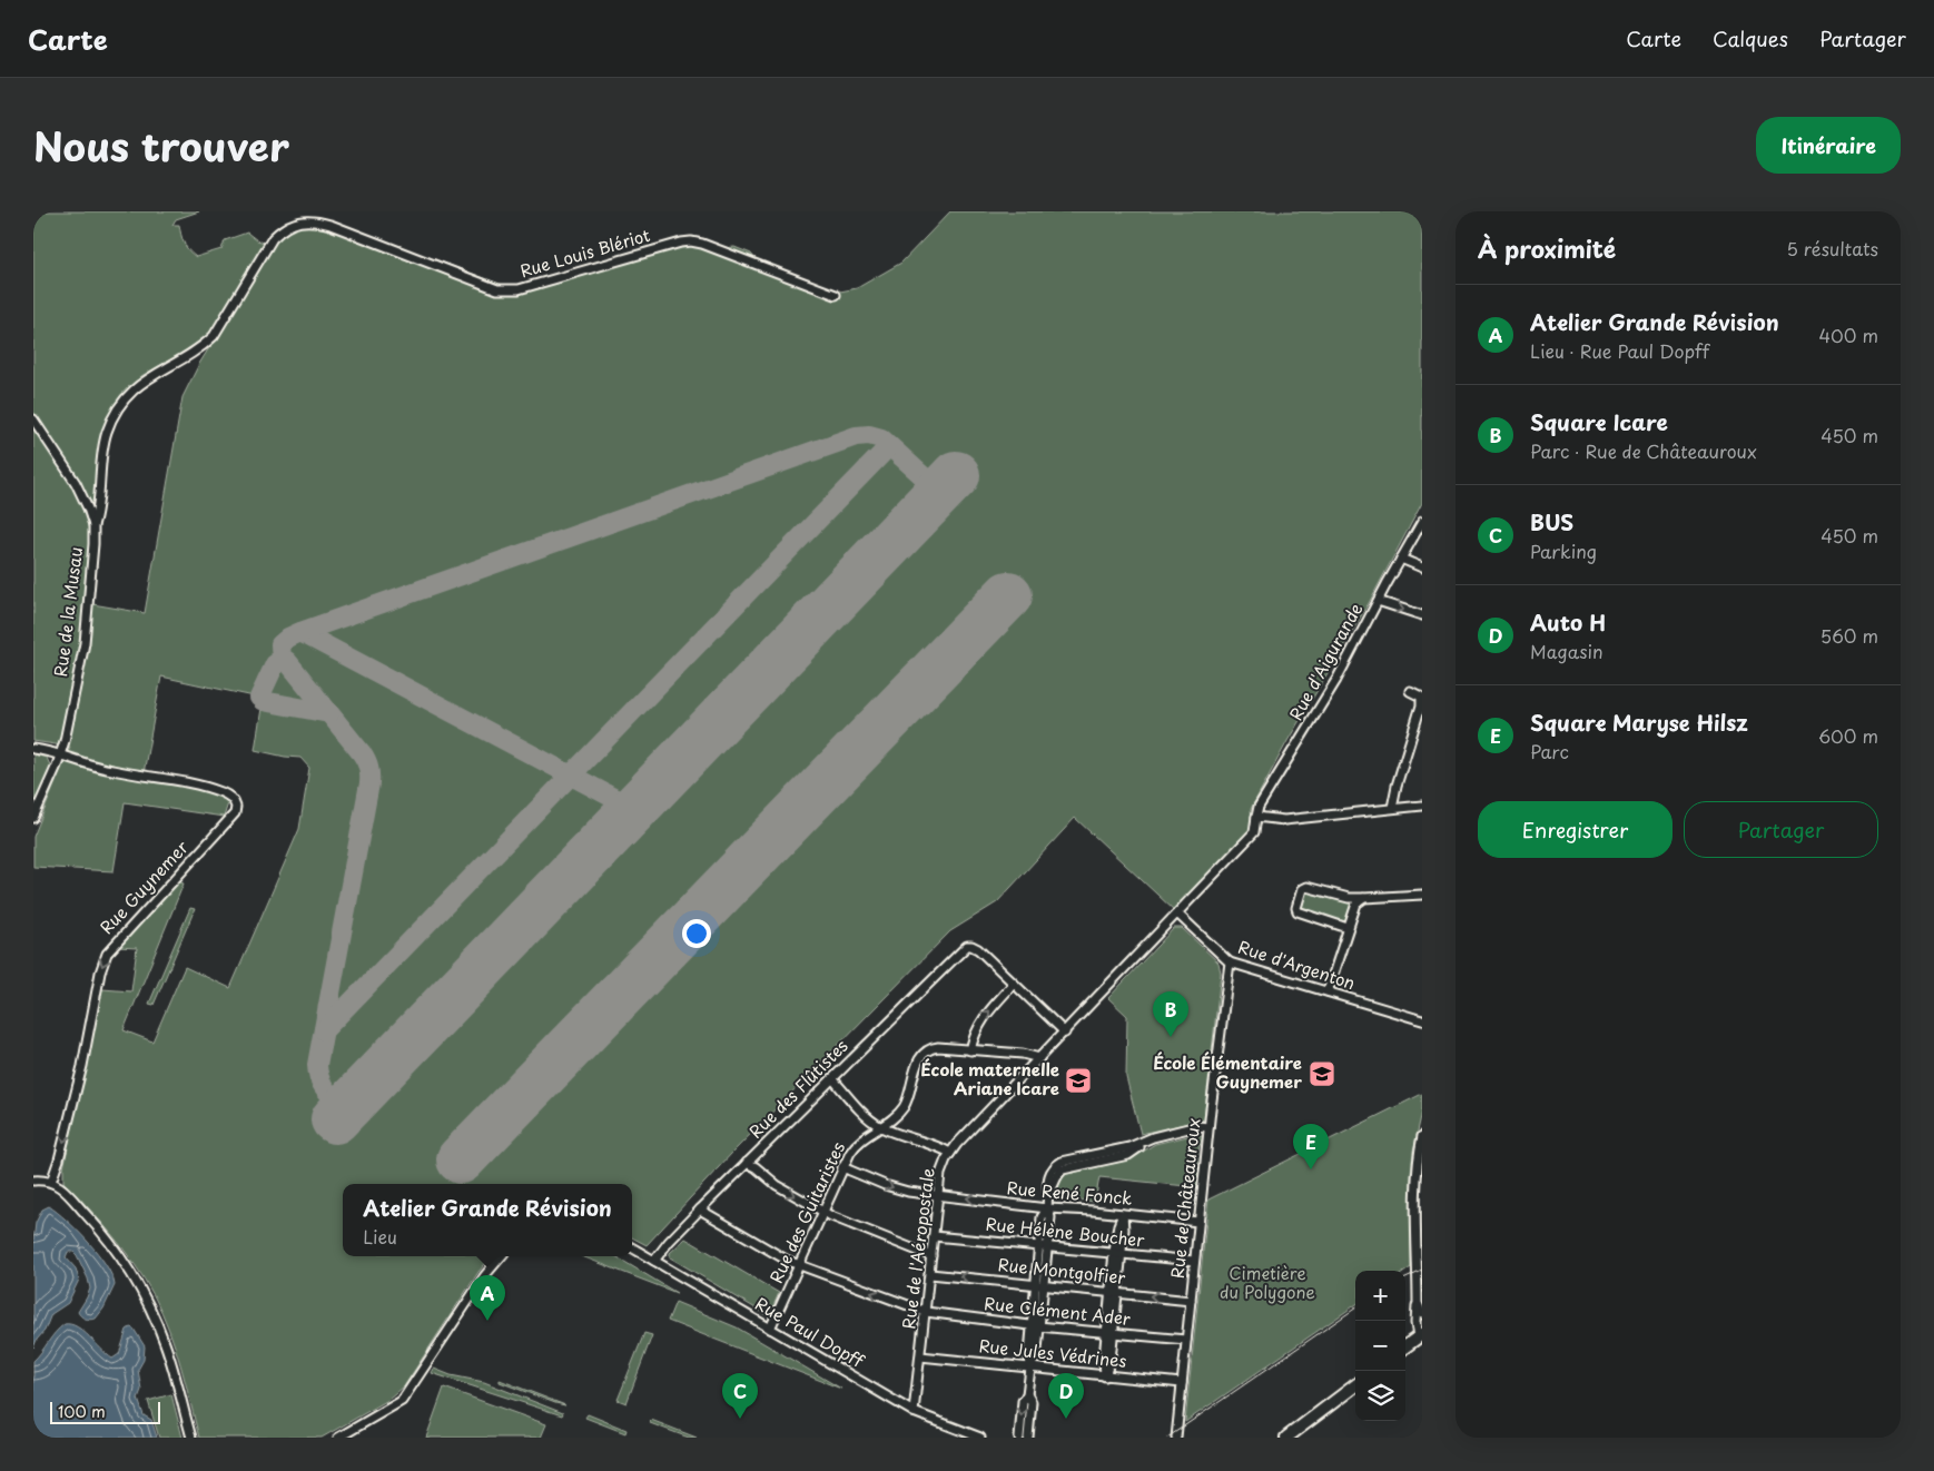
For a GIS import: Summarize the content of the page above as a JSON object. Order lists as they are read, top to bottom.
{
  "streets": {
    "street": [
      "Rue Louis Blériot",
      "Rue de la Musau",
      "Rue d'Aigurande",
      "Rue Guynemer",
      "Rue d'Argenton",
      "Rue des Flûtistes",
      "Rue René Fonck",
      "Rue de Châteauroux",
      "Rue des Guitaristes",
      "Rue Hélène Boucher",
      "Rue de l'Aéropostale",
      "Rue Montgolfier",
      "Rue Clément Ader",
      "Rue Paul Dopff",
      "Rue Jules Védrines"
    ]
  },
  "crossings": [
    ["Rue Louis Blériot", "Rue de la Musau"],
    ["Rue de la Musau", "Rue Guynemer"],
    ["Rue d'Aigurande", "Rue d'Argenton"],
    ["Rue d'Aigurande", "Rue de l'Aéropostale"],
    ["Rue d'Argenton", "Rue de Châteauroux"],
    ["Rue d'Argenton", "Rue de l'Aéropostale"],
    ["Rue des Flûtistes", "Rue Clément Ader"],
    ["Rue des Flûtistes", "Rue Paul Dopff"],
    ["Rue René Fonck", "Rue de Châteauroux"],
    ["Rue René Fonck", "Rue des Guitaristes"],
    ["Rue René Fonck", "Rue de l'Aéropostale"],
    ["Rue de Châteauroux", "Rue Hélène Boucher"],
    ["Rue de Châteauroux", "Rue Montgolfier"],
    ["Rue de Châteauroux", "Rue Clément Ader"],
    ["Rue de Châteauroux", "Rue Jules Védrines"],
    ["Rue des Guitaristes", "Rue de l'Aéropostale"],
    ["Rue des Guitaristes", "Rue Clément Ader"],
    ["Rue des Guitaristes", "Rue Paul Dopff"],
    ["Rue Hélène Boucher", "Rue de l'Aéropostale"],
    ["Rue de l'Aéropostale", "Rue Montgolfier"],
    ["Rue de l'Aéropostale", "Rue Clément Ader"],
    ["Rue de l'Aéropostale", "Rue Paul Dopff"],
    ["Rue de l'Aéropostale", "Rue Jules Védrines"]
  ],
  "one_way": ["Rue Montgolfier"],
  "parks": ["Cimetière du Polygone"],
  "places": {
    "school or university": ["École Élémentaire Guynemer", "École maternelle Ariane Icare"]
  },
  "scale_bar": "100 m",
  "page": {
    "header": "Carte",
    "nav": ["Carte", "Calques", "Partager"],
    "title": "Nous trouver",
    "buttons": [
      "Itinéraire",
      ["Enregistrer", "Partager"]
    ],
    "heading": ["À proximité", "5 résultats"],
    "list": [
      {
        "mark": "A",
        "name": "Atelier Grande Révision",
        "note": "Lieu · Rue Paul Dopff",
        "value": "400 m"
      },
      {
        "mark": "B",
        "name": "Square Icare",
        "note": "Parc · Rue de Châteauroux",
        "value": "450 m"
      },
      {
        "mark": "C",
        "name": "BUS",
        "note": "Parking",
        "value": "450 m"
      },
      {
        "mark": "D",
        "name": "Auto H",
        "note": "Magasin",
        "value": "560 m"
      },
      {
        "mark": "E",
        "name": "Square Maryse Hilsz",
        "note": "Parc",
        "value": "600 m"
      }
    ],
    "pins": [
      "B",
      "E",
      "A",
      "C",
      "D"
    ],
    "popup": ["Atelier Grande Révision", "Lieu"],
    "map_buttons": ["+", "−"],
    "scale": "100 m"
  }
}
